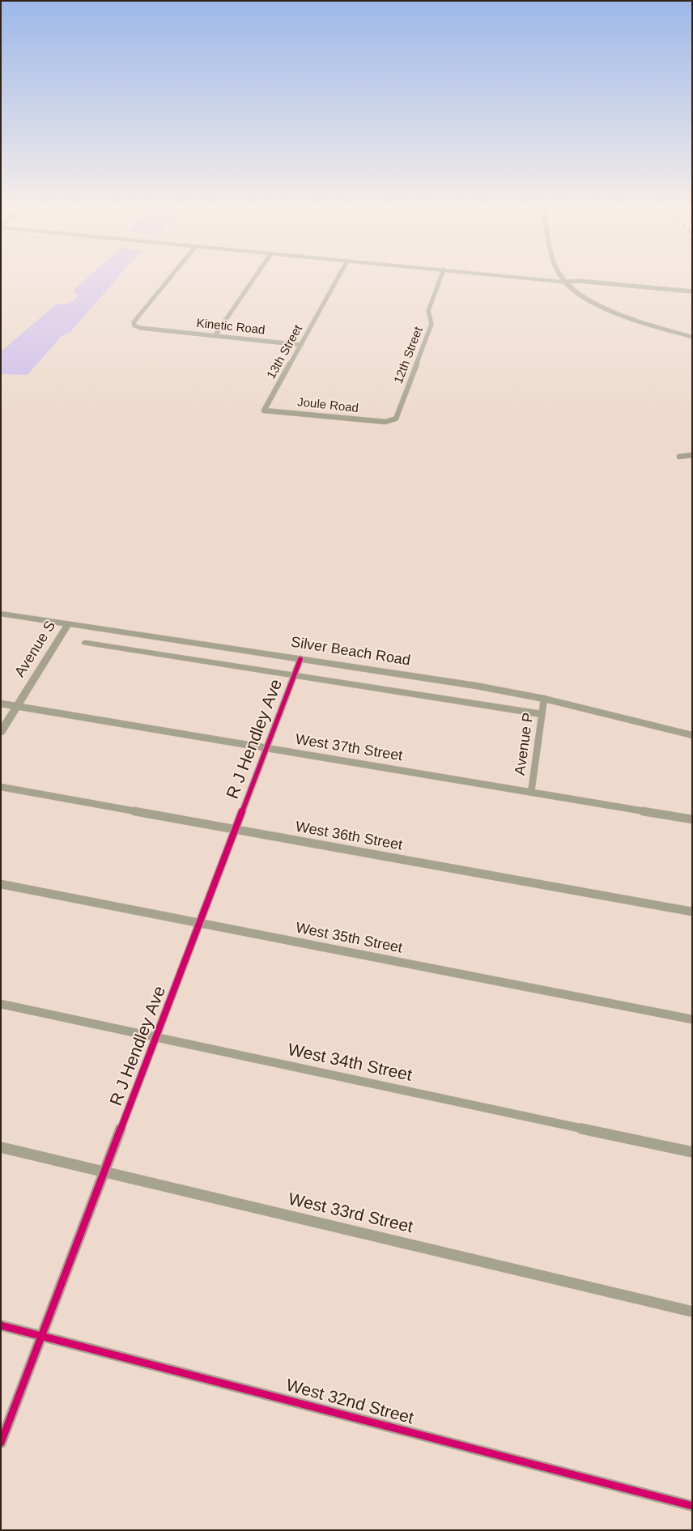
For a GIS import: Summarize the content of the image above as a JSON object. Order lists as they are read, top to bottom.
{
  "streets": {
    "street": [
      "Kinetic Road",
      "13th Street",
      "12th Street",
      "Joule Road",
      "Avenue S",
      "Silver Beach Road",
      "R J Hendley Ave",
      "Avenue P",
      "West 37th Street",
      "West 36th Street",
      "West 35th Street",
      "West 34th Street",
      "West 33rd Street",
      "West 32nd Street"
    ]
  },
  "crossings": [
    ["Kinetic Road", "13th Street"],
    ["13th Street", "Joule Road"],
    ["12th Street", "Joule Road"],
    ["Avenue S", "Silver Beach Road"],
    ["Avenue S", "West 37th Street"],
    ["Silver Beach Road", "R J Hendley Ave"],
    ["Silver Beach Road", "Avenue P"],
    ["R J Hendley Ave", "West 37th Street"],
    ["R J Hendley Ave", "West 36th Street"],
    ["R J Hendley Ave", "West 35th Street"],
    ["R J Hendley Ave", "West 34th Street"],
    ["R J Hendley Ave", "West 33rd Street"],
    ["R J Hendley Ave", "West 32nd Street"],
    ["Avenue P", "West 37th Street"]
  ]
}
